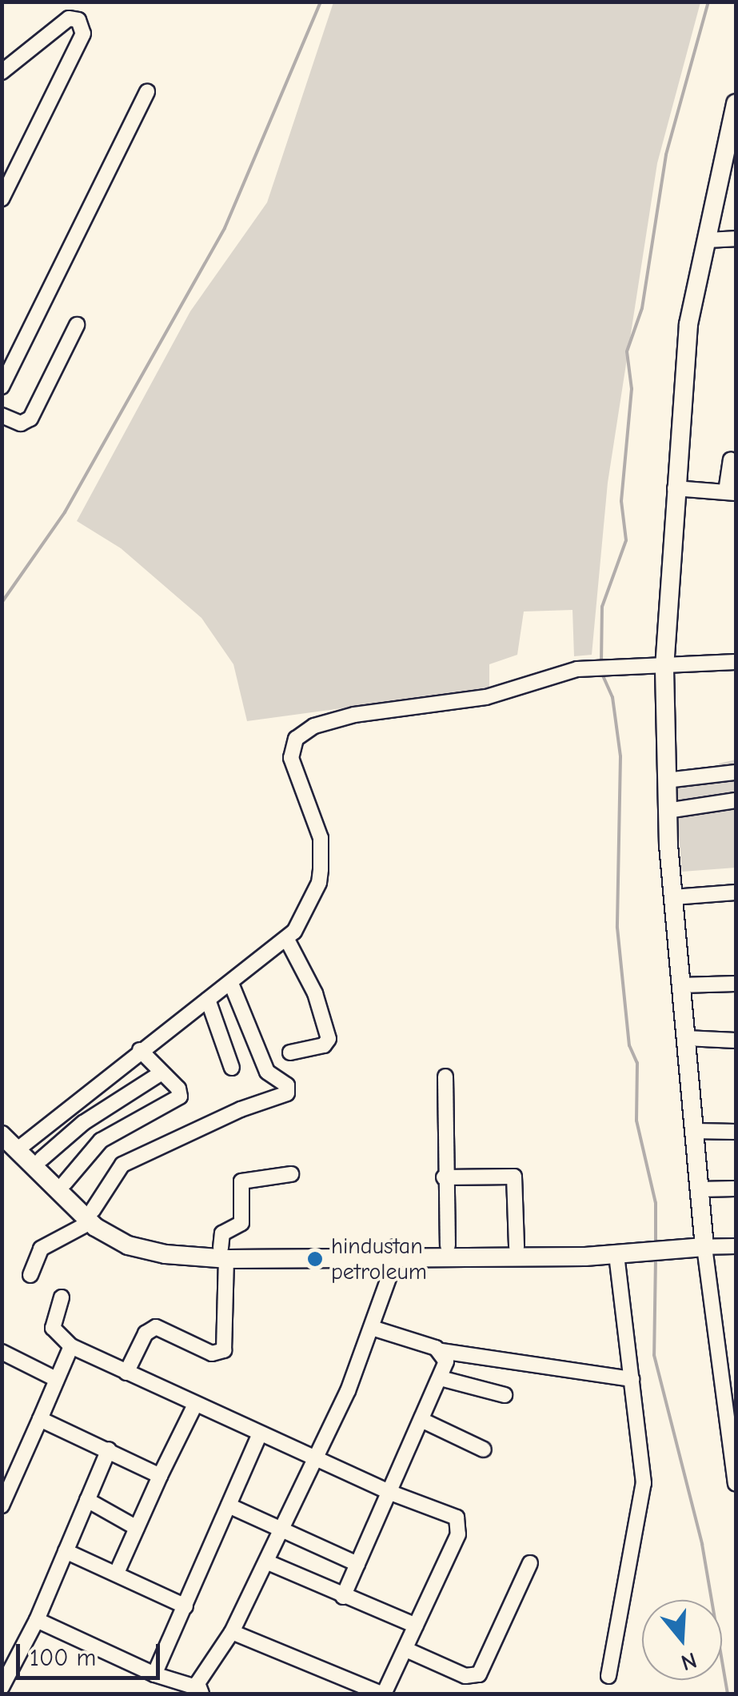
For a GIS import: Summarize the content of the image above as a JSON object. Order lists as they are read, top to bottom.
{
  "places": ["hindustan petroleum"],
  "scale_bar": "100 m",
  "north": "bottom"
}
